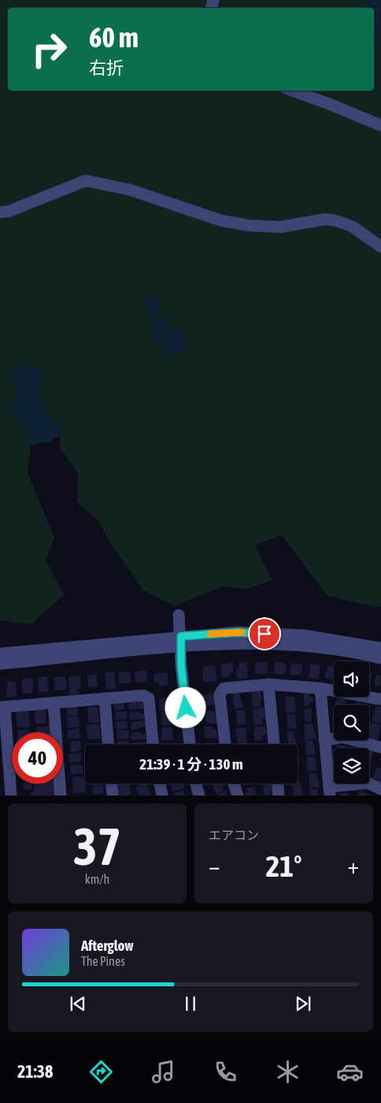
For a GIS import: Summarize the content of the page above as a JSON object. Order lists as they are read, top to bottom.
{
  "page": {
    "turn": ["60 m", "右折"],
    "limit": "40",
    "trip": "21:39 · 1 分 · 130 m",
    "tile": [
      ["37", "km/h"],
      "エアコン"
    ],
    "heat": ["−", "21°", "+"],
    "song": ["Afterglow", "The Pines"],
    "tabs": "21:38"
  }
}
